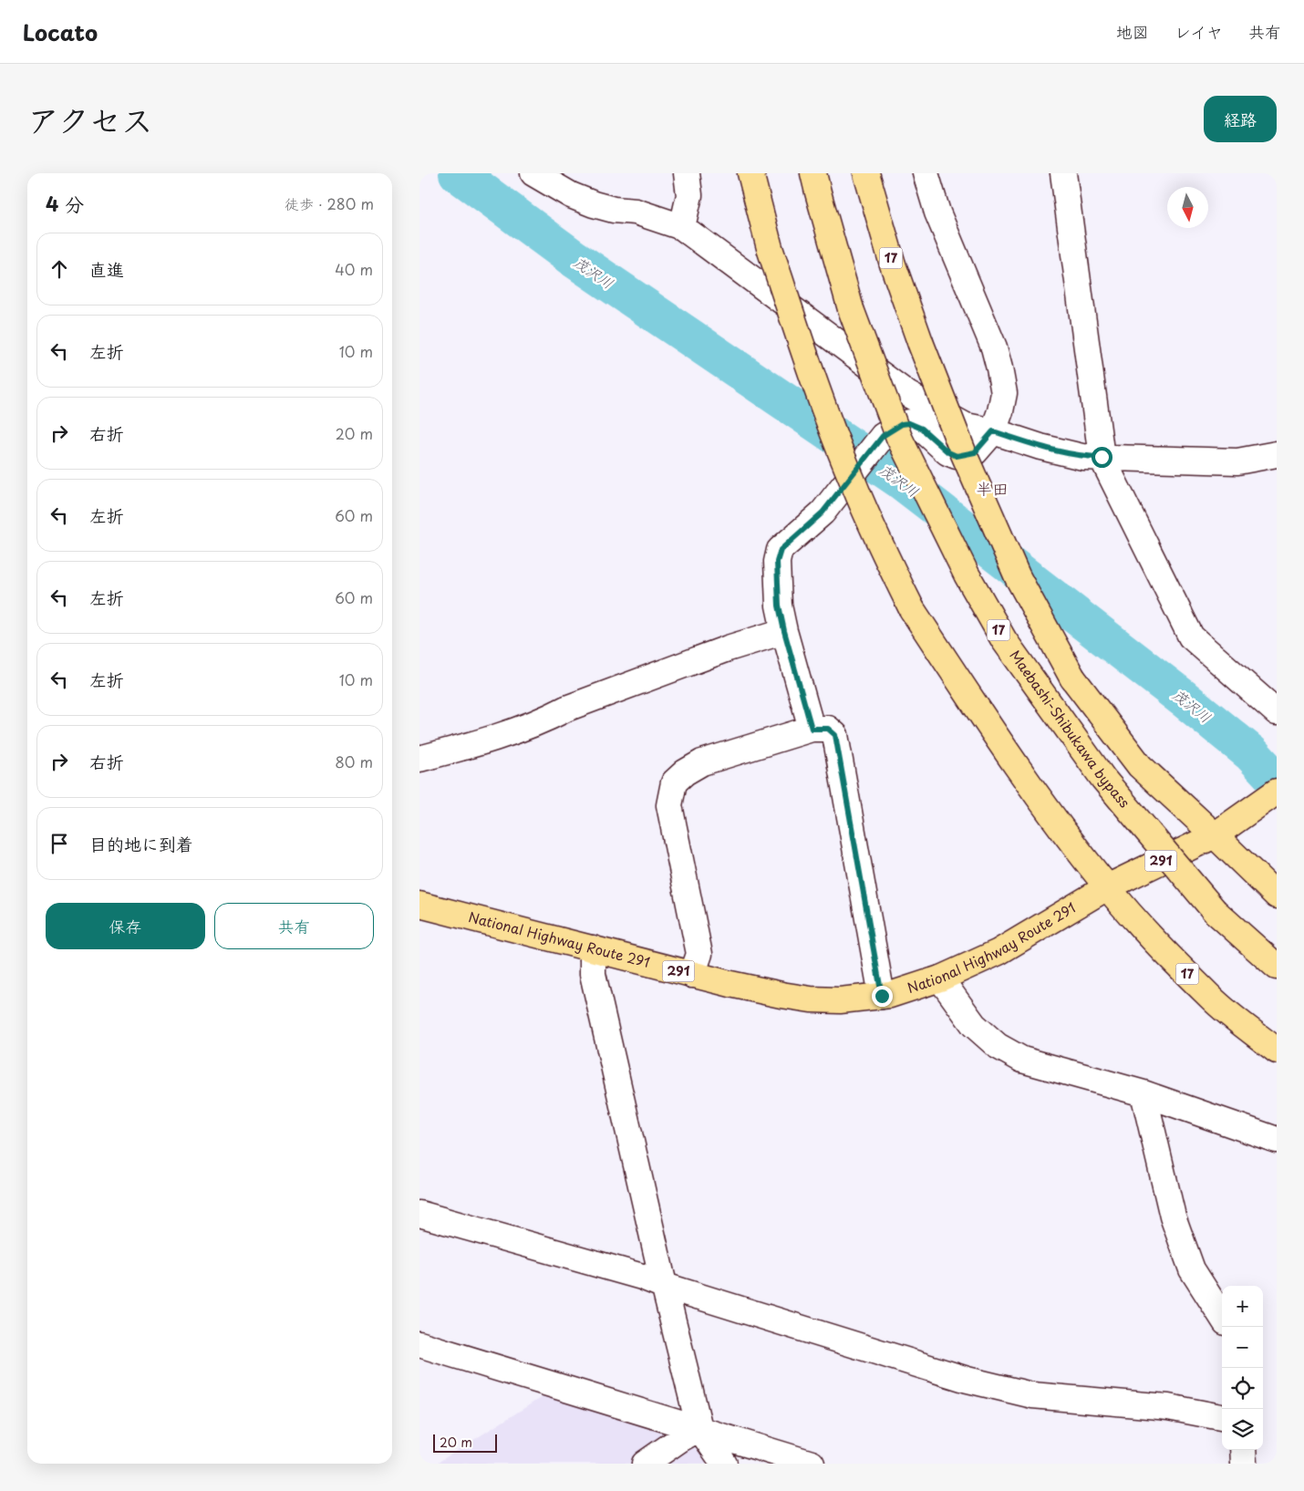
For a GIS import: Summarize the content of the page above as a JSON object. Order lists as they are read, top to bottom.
{
  "streets": {
    "main road": [
      "17",
      "Maebashi-Shibukawa bypass",
      "291",
      "National Highway Route 291"
    ]
  },
  "crossings": [
    ["17", "National Highway Route 291"]
  ],
  "districts": ["半田"],
  "water": ["茂沢川"],
  "scale_bar": "20 m",
  "north": "bottom",
  "page": {
    "header": "Locato",
    "nav": ["地図", "レイヤ", "共有"],
    "title": "アクセス",
    "buttons": [
      "経路",
      ["保存", "共有"]
    ],
    "heading": ["4 分", "徒歩 · 280 m"],
    "list": [
      ["直進", "40 m"],
      ["左折", "10 m"],
      ["右折", "20 m"],
      ["左折", "60 m"],
      ["左折", "60 m"],
      ["左折", "10 m"],
      ["右折", "80 m"],
      "目的地に到着"
    ],
    "map_buttons": ["+", "−"],
    "scale": "20 m"
  }
}
